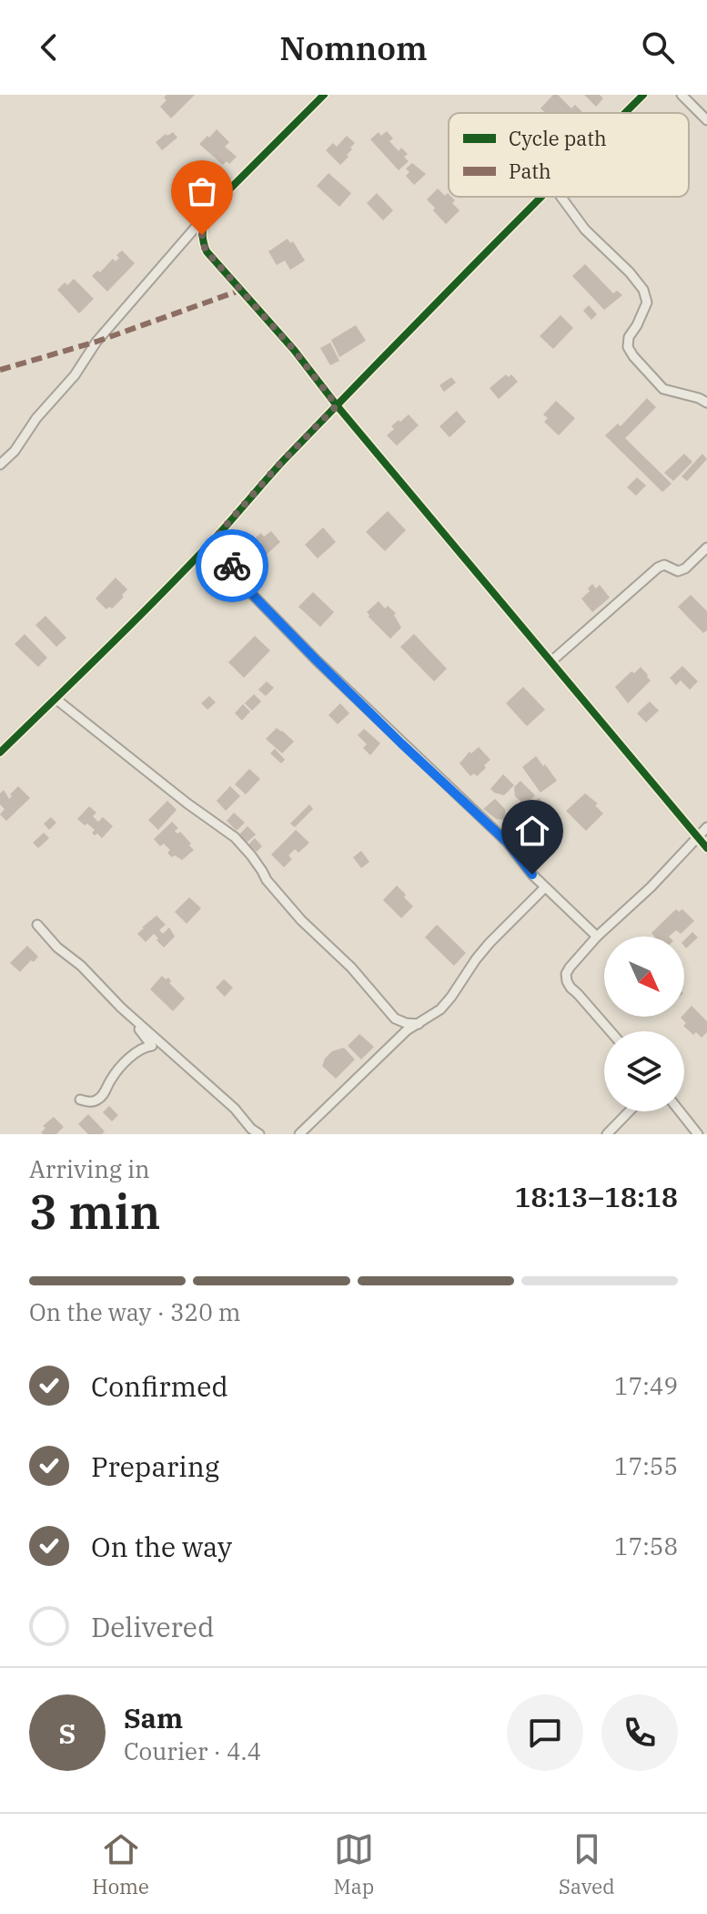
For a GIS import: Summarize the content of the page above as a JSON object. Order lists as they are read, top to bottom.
{
  "legend": ["Cycle path", "Path"],
  "north": "bottom right",
  "page": {
    "header": "Nomnom",
    "heading": ["3 min", "Arriving in", "18:13–18:18"],
    "panel": ["Sam", "Courier · 4.4"],
    "bar": "On the way · 320 m",
    "list": [
      ["Confirmed", "17:49"],
      ["Preparing", "17:55"],
      ["On the way", "17:58"],
      "Delivered"
    ],
    "round": "S",
    "tabs": ["Home", "Map", "Saved"]
  }
}
